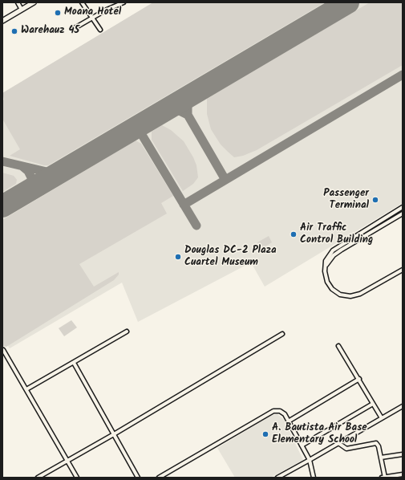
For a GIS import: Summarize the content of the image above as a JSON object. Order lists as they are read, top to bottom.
{
  "places": [
    "Moana Hotel",
    "Warehauz 45",
    "Passenger Terminal",
    "Air Traffic Control Building",
    "Douglas DC-2 Plaza Cuartel Museum",
    "A. Bautista Air Base Elementary School"
  ]
}
